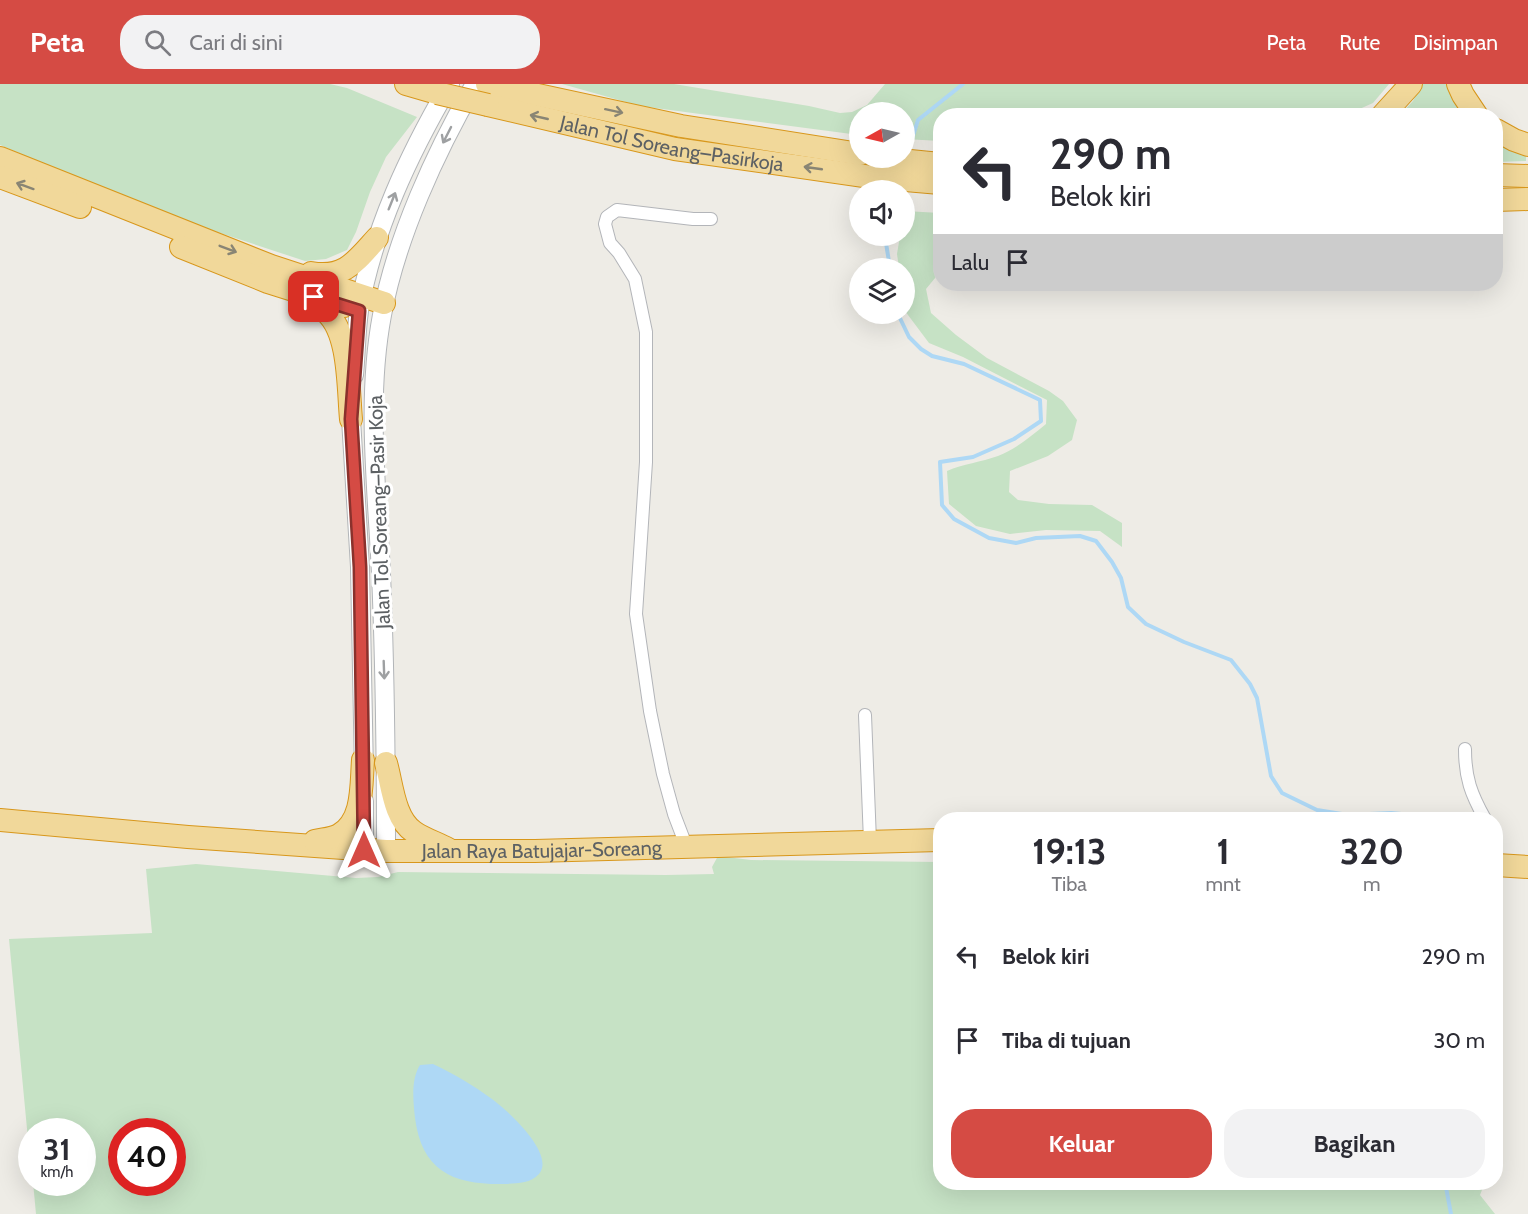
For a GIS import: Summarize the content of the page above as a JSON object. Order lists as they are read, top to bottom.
{
  "streets": {
    "highway": ["Jalan Tol Soreang–Pasirkoja", "Jalan Raya Batujajar-Soreang"],
    "street": ["Jalan Tol Soreang–Pasir Koja"]
  },
  "crossings": [
    ["Jalan Tol Soreang–Pasirkoja", "Jalan Tol Soreang–Pasir Koja"],
    ["Jalan Tol Soreang–Pasir Koja", "Jalan Raya Batujajar-Soreang"]
  ],
  "north": "left",
  "page": {
    "header": "Peta",
    "search": "Cari di sini",
    "nav": ["Peta", "Rute", "Disimpan"],
    "turn": ["290 m", "Belok kiri"],
    "then": "Lalu",
    "eta": [
      "19:13",
      "Tiba",
      "1",
      "mnt",
      "320",
      "m"
    ],
    "list": [
      {
        "name": "Belok kiri",
        "value": "290 m"
      },
      {
        "name": "Tiba di tujuan",
        "value": "30 m"
      }
    ],
    "buttons": ["Keluar", "Bagikan"],
    "speed": "31 km/h",
    "limit": "40"
  }
}
